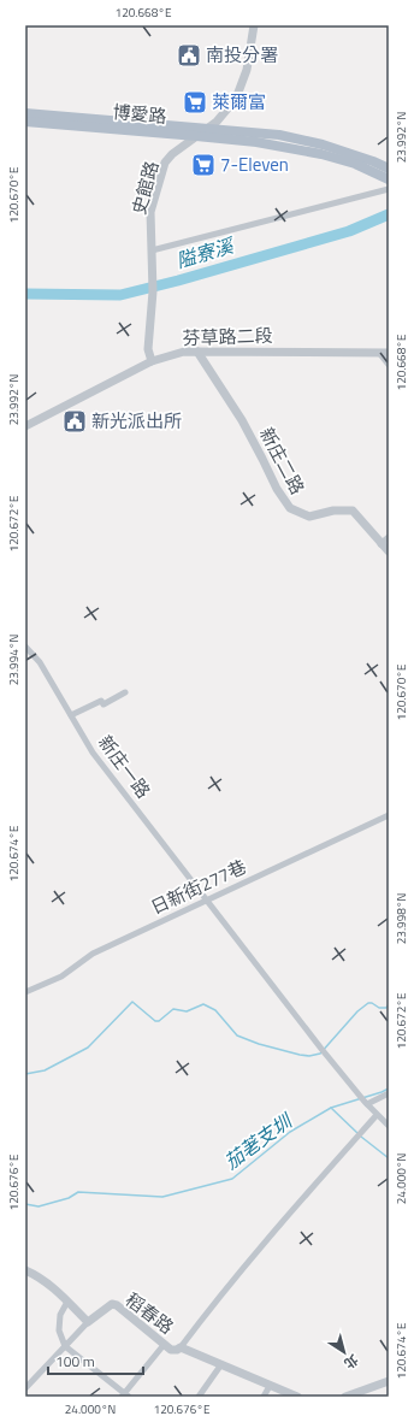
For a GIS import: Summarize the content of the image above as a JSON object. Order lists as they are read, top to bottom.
{
  "streets": {
    "main road": ["博愛路"],
    "street": [
      "史館路",
      "芬草路二段",
      "新庄二路",
      "新庄一路",
      "日新街277巷",
      "稻春路"
    ]
  },
  "crossings": [
    ["博愛路", "史館路"],
    ["史館路", "芬草路二段"],
    ["芬草路二段", "新庄二路"],
    ["新庄一路", "日新街277巷"]
  ],
  "water": ["隘寮溪", "茄荖支圳"],
  "places": {
    "public building": ["南投分署", "新光派出所"],
    "supermarket": ["萊爾富", "7-Eleven"]
  },
  "scale_bar": "100 m",
  "north": "bottom right",
  "coordinates": [
    "120.668°E",
    "23.992°N",
    "120.670°E",
    "120.672°E",
    "23.994°N",
    "120.674°E",
    "23.998°N",
    "24.000°N",
    "120.676°E"
  ]
}
